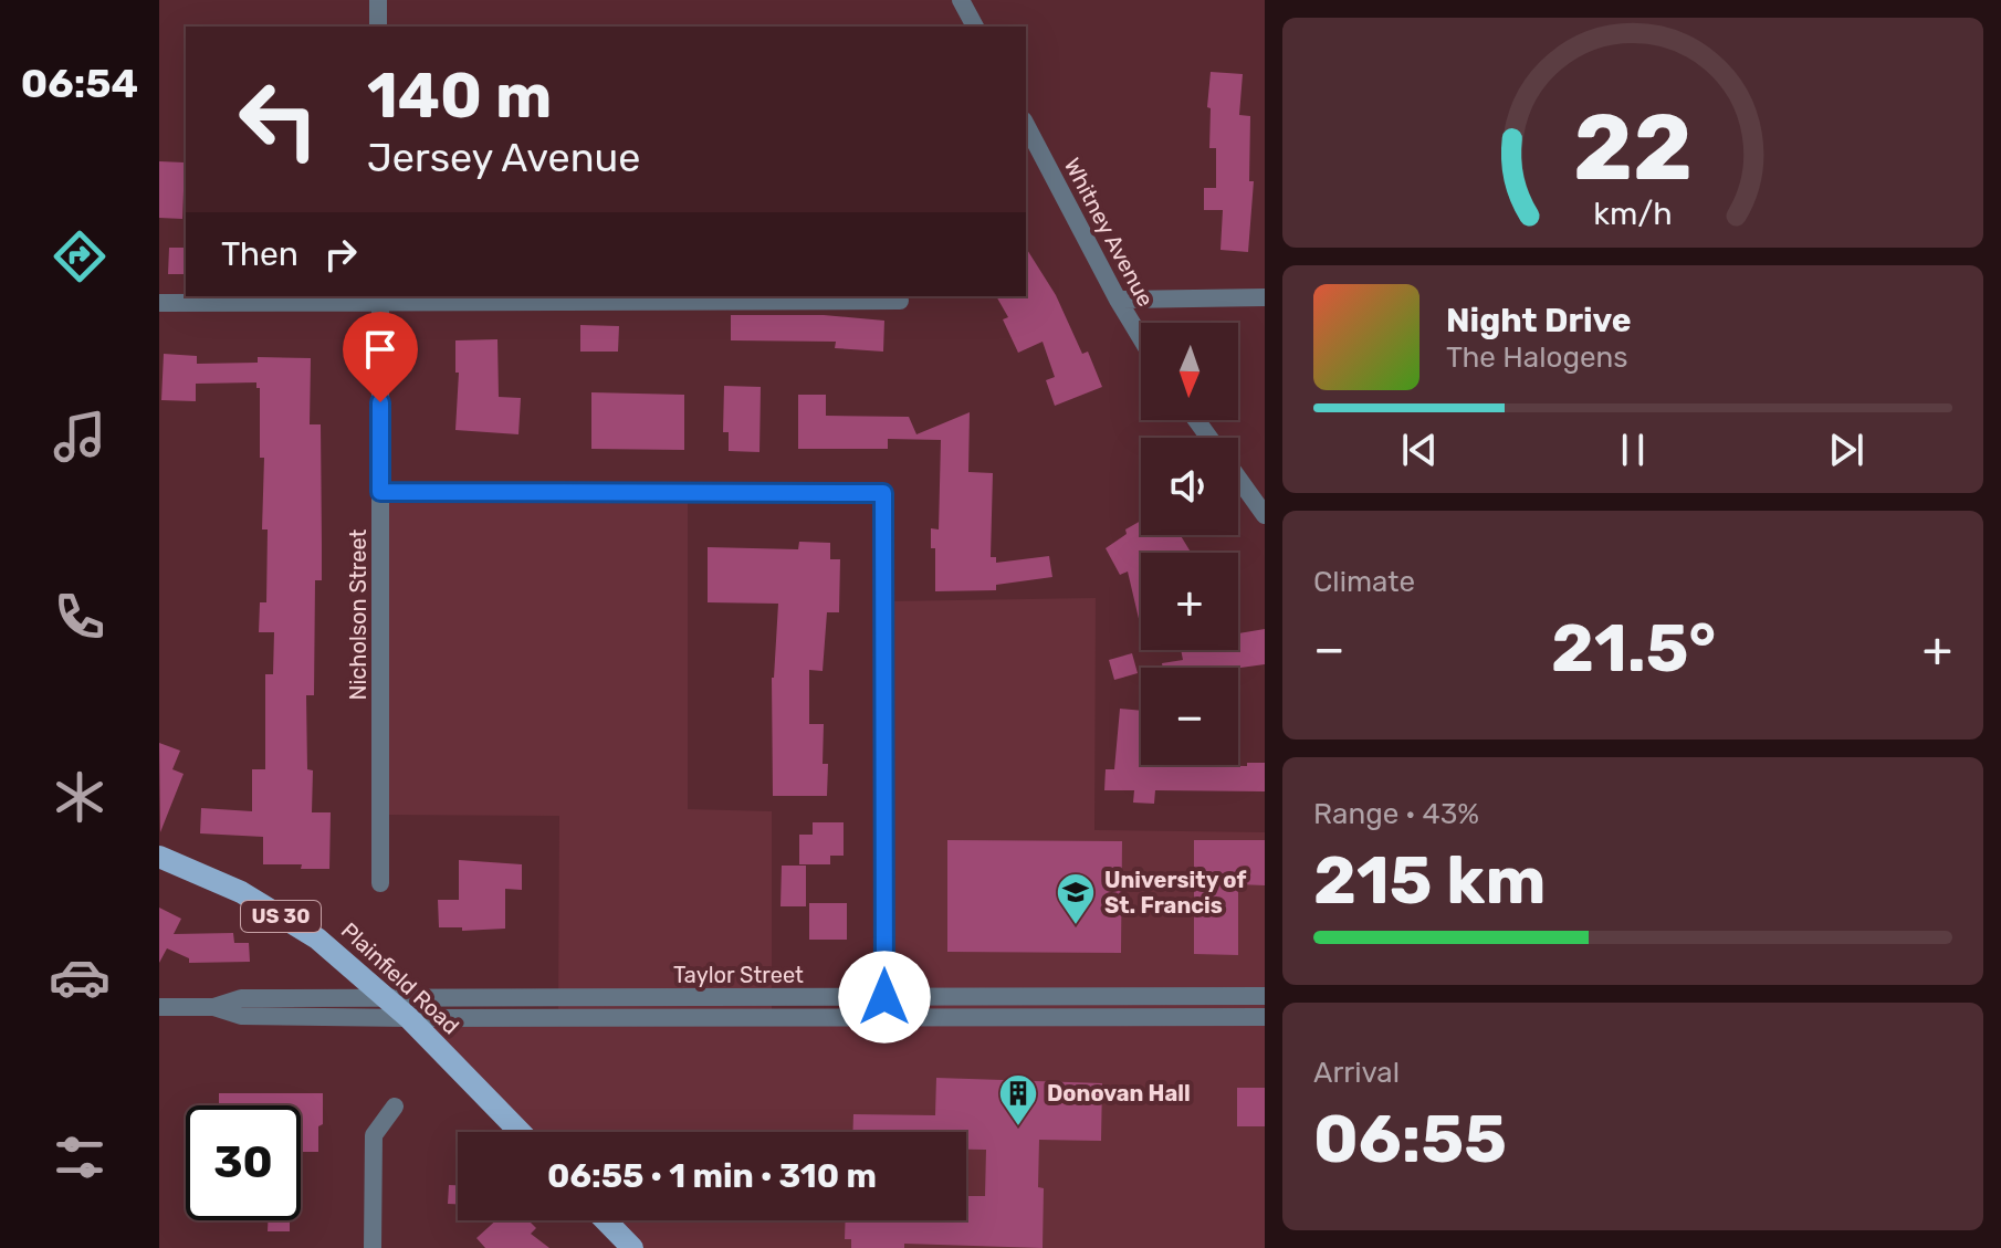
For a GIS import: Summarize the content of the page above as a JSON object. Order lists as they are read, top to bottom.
{
  "streets": {
    "main road": ["US 30", "Plainfield Road"],
    "street": ["Whitney Avenue", "Nicholson Street", "Taylor Street"]
  },
  "crossings": [
    ["Taylor Street", "Plainfield Road"]
  ],
  "places": {
    "school or university": ["University of St. Francis"],
    "building": ["Donovan Hall"]
  },
  "north": "bottom",
  "page": {
    "tabs": "06:54",
    "turn": ["140 m", "Jersey Avenue"],
    "then": "Then",
    "song": ["Night Drive", "The Halogens"],
    "map_buttons": ["+", "−"],
    "tile": [
      "Climate",
      ["Range · 43%", "215 km"],
      ["Arrival", "06:55"]
    ],
    "heat": ["−", "21.5°", "+"],
    "limit": "30",
    "trip": "06:55 · 1 min · 310 m",
    "gauge": ["22", "km/h"]
  }
}
